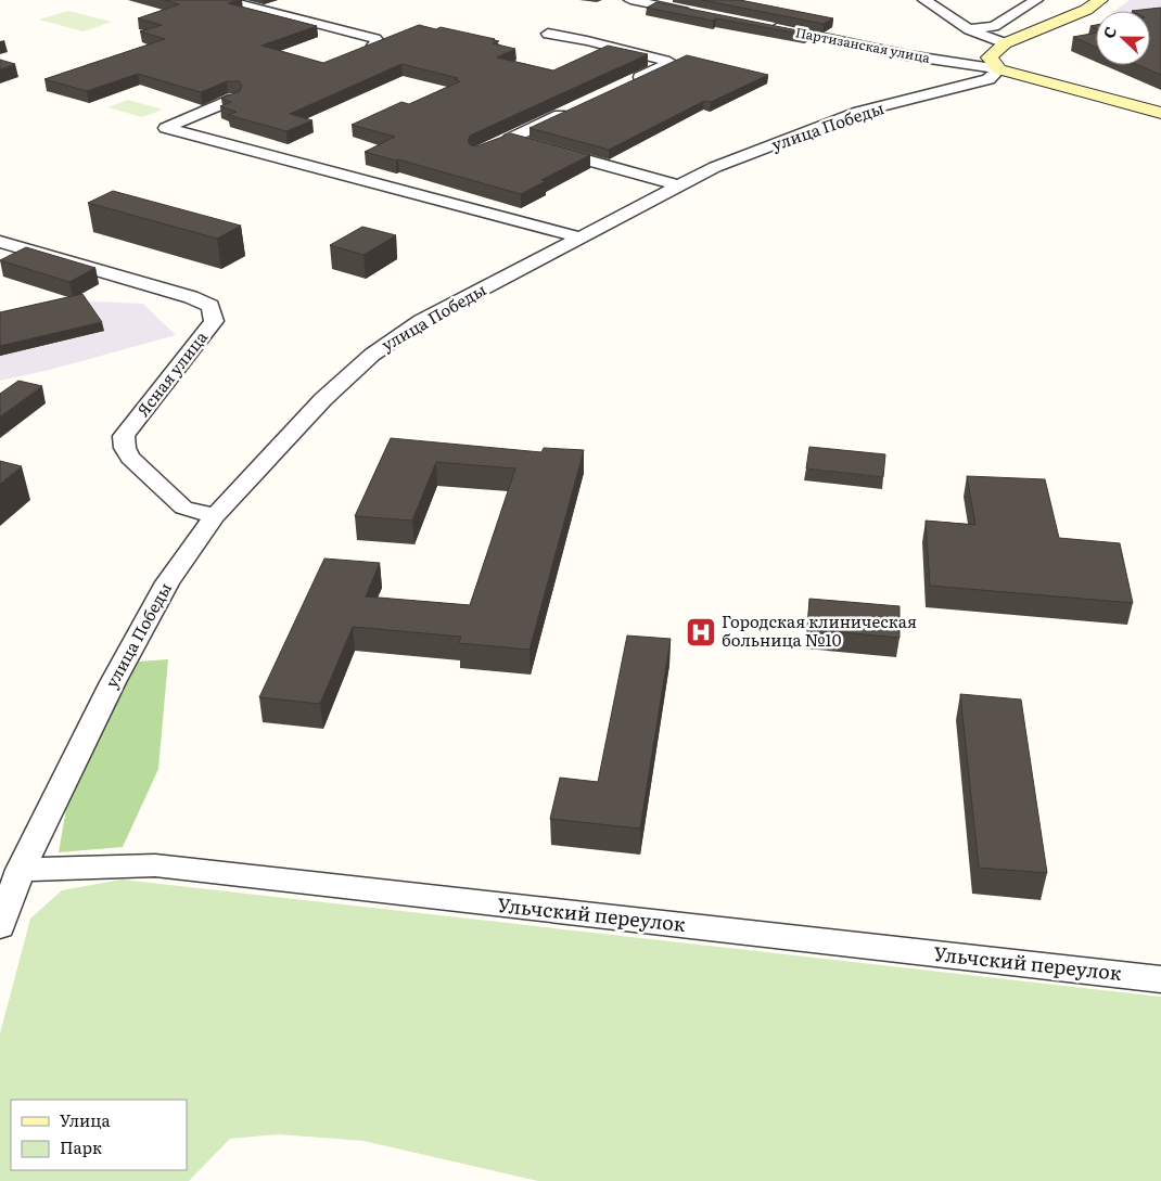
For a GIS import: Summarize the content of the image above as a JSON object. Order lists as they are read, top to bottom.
{
  "streets": {
    "street": [
      "Партизанская улица",
      "улица Победы",
      "Ясная улица",
      "Ульчский переулок"
    ]
  },
  "crossings": [
    ["Партизанская улица", "улица Победы"],
    ["улица Победы", "Ясная улица"],
    ["улица Победы", "Ульчский переулок"]
  ],
  "places": {
    "hospital": ["Городская клиническая больница №10"]
  },
  "legend": ["Улица", "Парк"],
  "north": "left"
}
